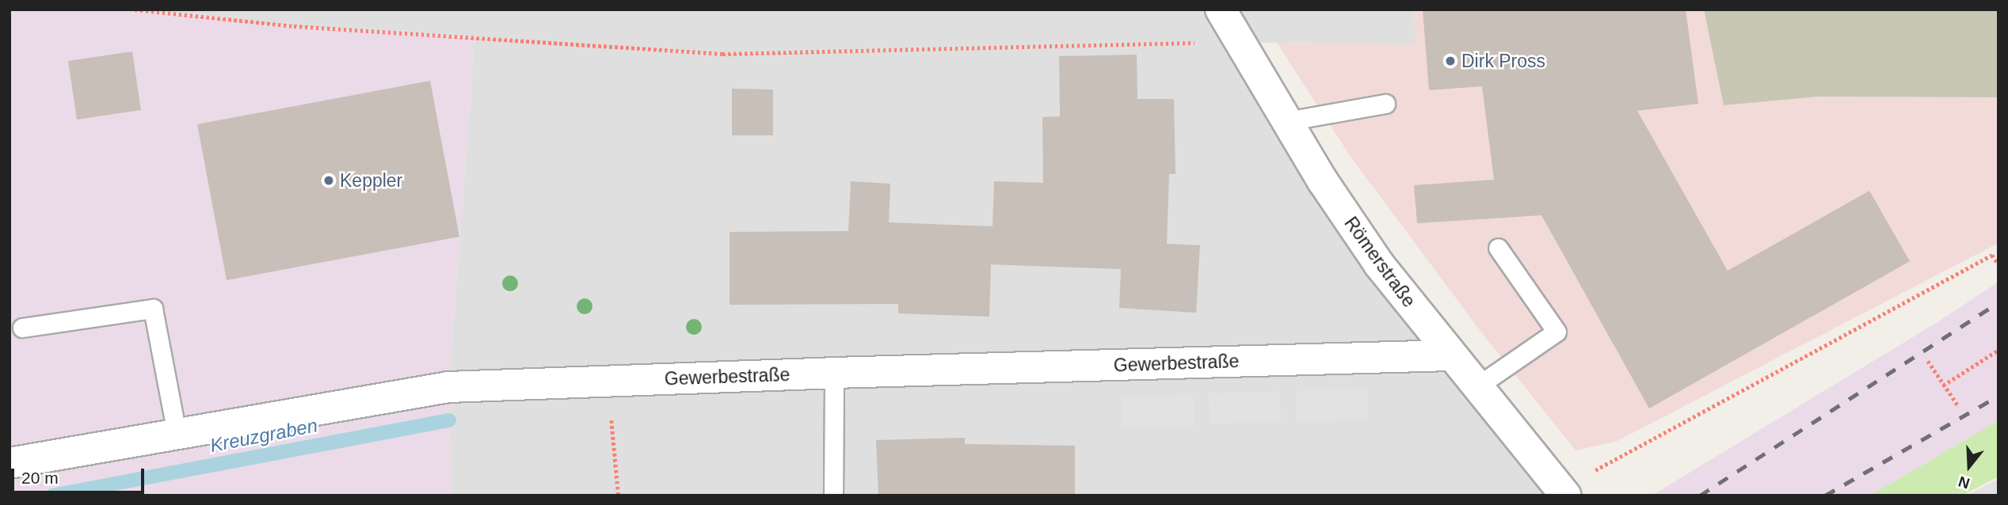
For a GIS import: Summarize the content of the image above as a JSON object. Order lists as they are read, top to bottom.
{
  "streets": {
    "street": ["Römerstraße", "Gewerbestraße"]
  },
  "crossings": [
    ["Römerstraße", "Gewerbestraße"]
  ],
  "water": ["Kreuzgraben"],
  "places": ["Dirk Pross", "Keppler"],
  "scale_bar": "20 m",
  "north": "bottom"
}
